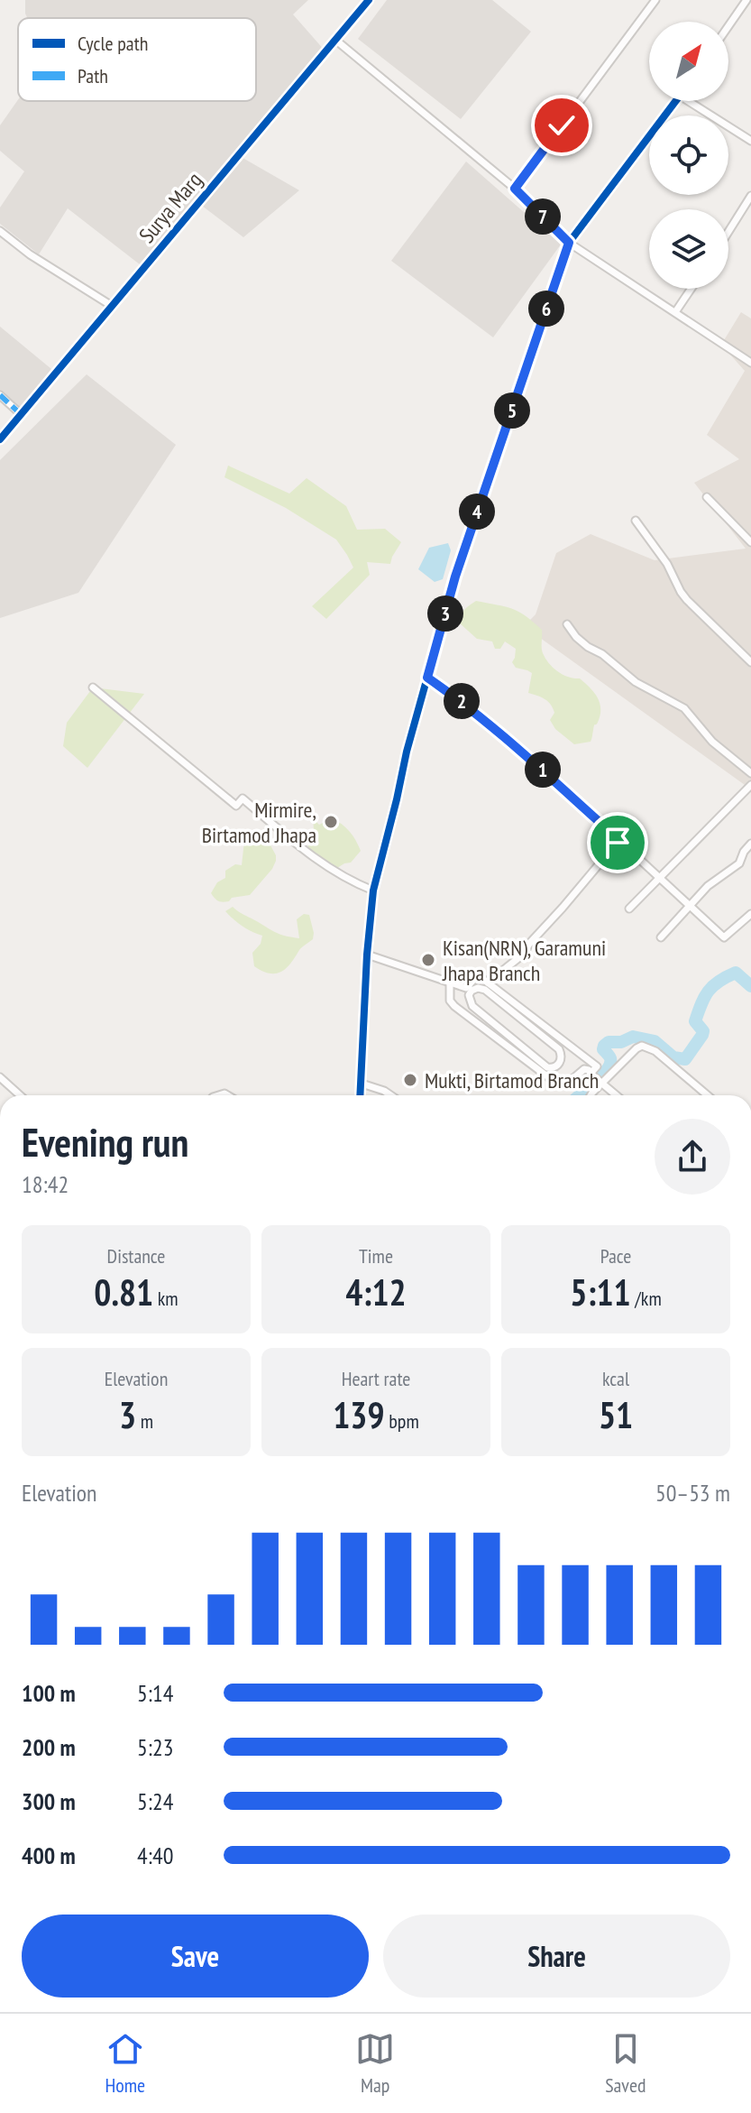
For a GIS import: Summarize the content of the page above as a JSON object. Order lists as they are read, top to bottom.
{
  "streets": {
    "street": ["Surya Marg"]
  },
  "places": ["Mirmire, Birtamod Jhapa", "Kisan(NRN), Garamuni Jhapa Branch", "Mukti, Birtamod Branch"],
  "legend": ["Cycle path", "Path"],
  "north": "top right",
  "page": {
    "pins": [
      "7",
      "6",
      "5",
      "4",
      "3",
      "2",
      "1"
    ],
    "heading": ["Evening run", "18:42"],
    "stats": [
      ["Distance", "0.81 km"],
      ["Time", "4:12"],
      ["Pace", "5:11 /km"],
      ["Elevation", "3 m"],
      ["Heart rate", "139 bpm"],
      ["kcal", "51"]
    ],
    "chart": ["Elevation", "50–53 m"],
    "list": [
      {
        "name": "100 m",
        "note": "5:14"
      },
      {
        "name": "200 m",
        "note": "5:23"
      },
      {
        "name": "300 m",
        "note": "5:24"
      },
      {
        "name": "400 m",
        "note": "4:40"
      }
    ],
    "buttons": ["Save", "Share"],
    "tabs": ["Home", "Map", "Saved"]
  }
}
